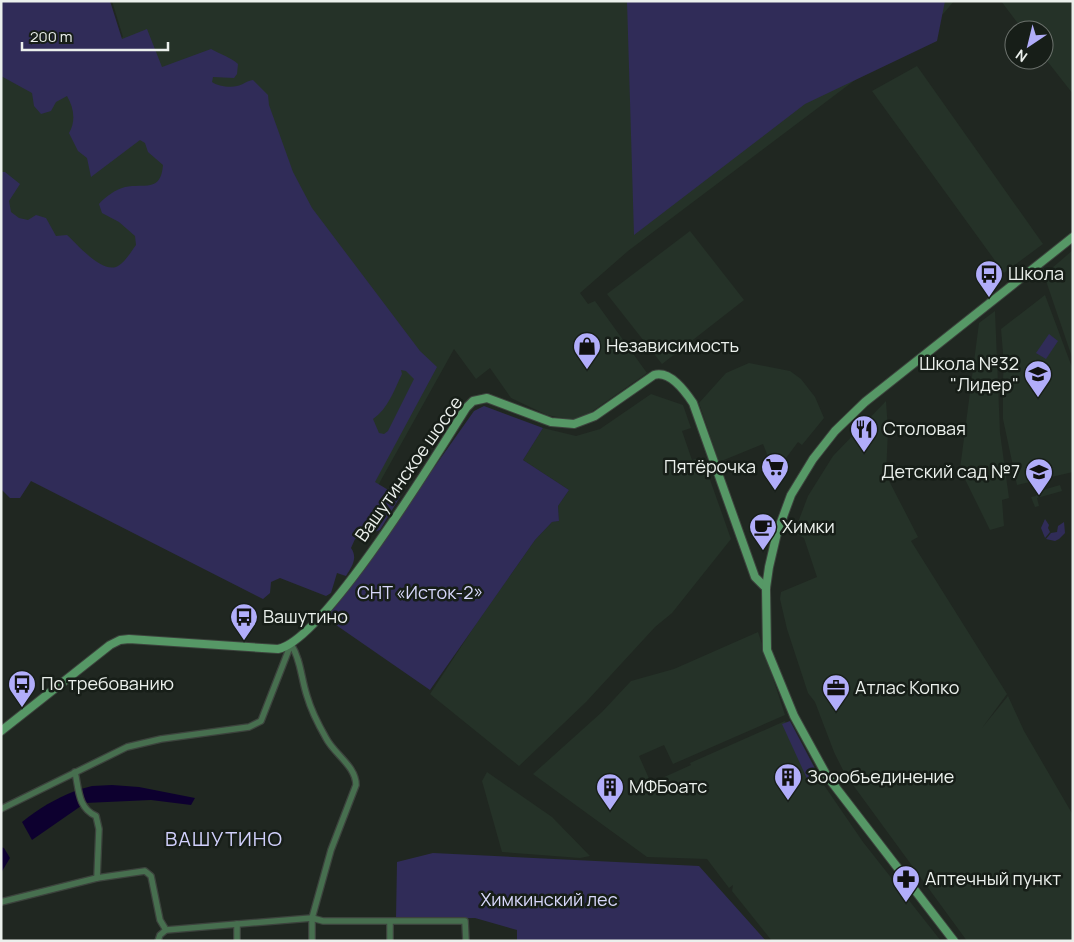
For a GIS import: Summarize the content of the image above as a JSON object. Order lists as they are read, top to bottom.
{
  "streets": {
    "street": ["Вашутинское шоссе"]
  },
  "districts": ["ВАШУТИНО"],
  "parks": ["СНТ «Исток-2»", "Химкинский лес"],
  "places": {
    "bus stop": ["Школа", "Вашутино", "По требованию"],
    "shop": ["Независимость"],
    "school or university": ["Школа №32 \"Лидер\"", "Детский сад №7"],
    "restaurant": ["Столовая"],
    "supermarket": ["Пятёрочка"],
    "cafe": ["Химки"],
    "office": ["Атлас Копко"],
    "building": ["Зоообъединение", "МФБоатс"],
    "pharmacy": ["Аптечный пункт"]
  },
  "scale_bar": "200 m",
  "north": "bottom left"
}
